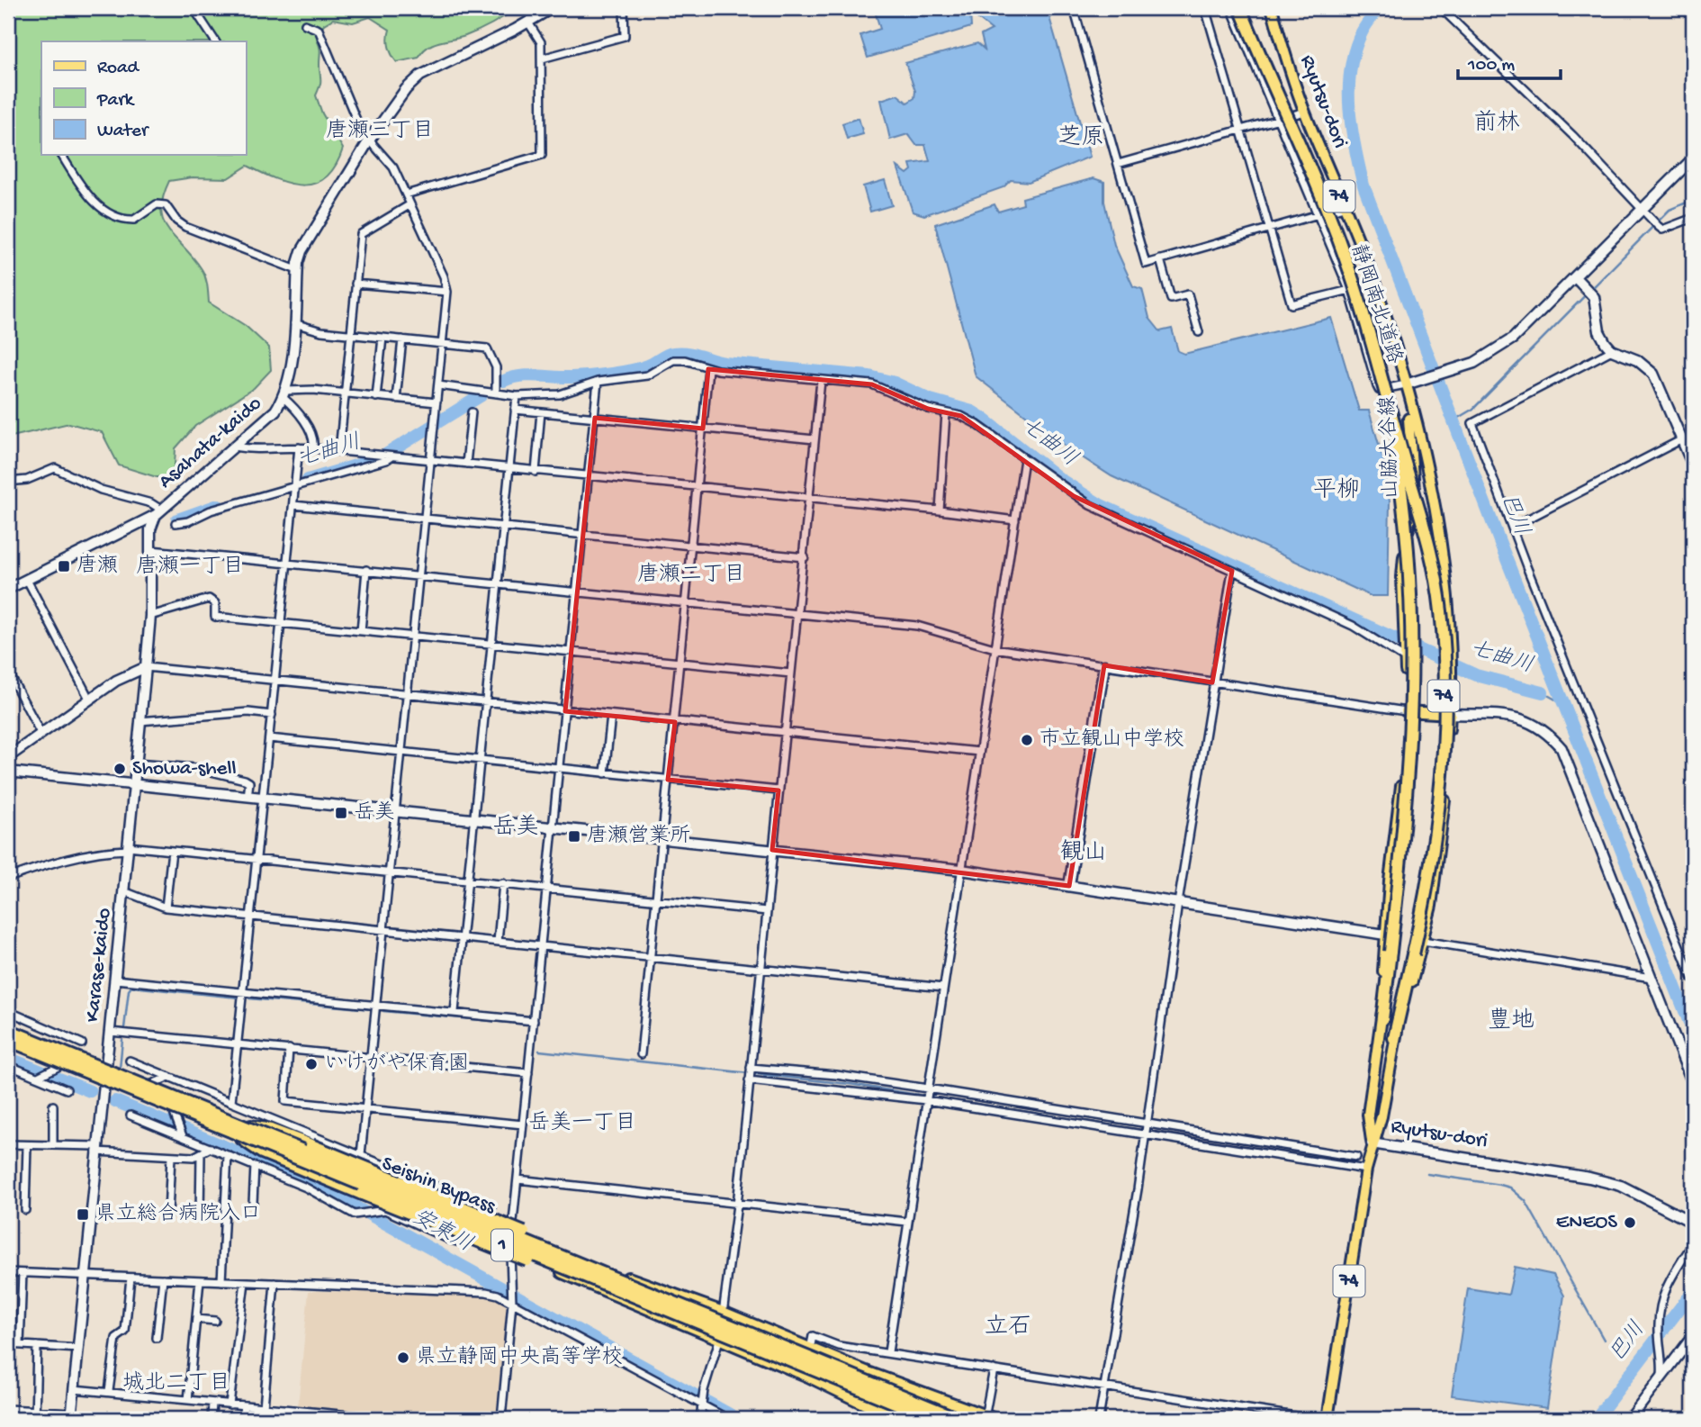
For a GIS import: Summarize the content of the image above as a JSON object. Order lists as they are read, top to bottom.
{
  "streets": {
    "highway": [
      "74",
      "静岡南北道路",
      "Seishin Bypass",
      "1"
    ],
    "main road": ["Ryutsu-dori", "山脇大谷線"],
    "street": ["Asahata-kaido", "Karase-kaido"]
  },
  "crossings": [
    ["Ryutsu-dori", "74"],
    ["Ryutsu-dori", "山脇大谷線"],
    ["74", "静岡南北道路"],
    ["74", "山脇大谷線"],
    ["Asahata-kaido", "Karase-kaido"],
    ["Karase-kaido", "1"],
    ["Seishin Bypass", "1"]
  ],
  "districts": [
    "前林",
    "唐瀬三丁目",
    "芝原",
    "平柳",
    "唐瀬一丁目",
    "唐瀬二丁目",
    "岳美",
    "観山",
    "豊地",
    "岳美一丁目",
    "立石",
    "城北二丁目"
  ],
  "water": ["七曲川", "巴川", "安東川"],
  "places": {
    "transit": [
      "唐瀬",
      "岳美",
      "唐瀬営業所",
      "県立総合病院入口"
    ],
    "other": [
      "市立観山中学校",
      "Showa-shell",
      "いけがや保育園",
      "ENEOS",
      "県立静岡中央高等学校"
    ]
  },
  "legend": ["Road", "Park", "Water"],
  "scale_bar": "100 m"
}
